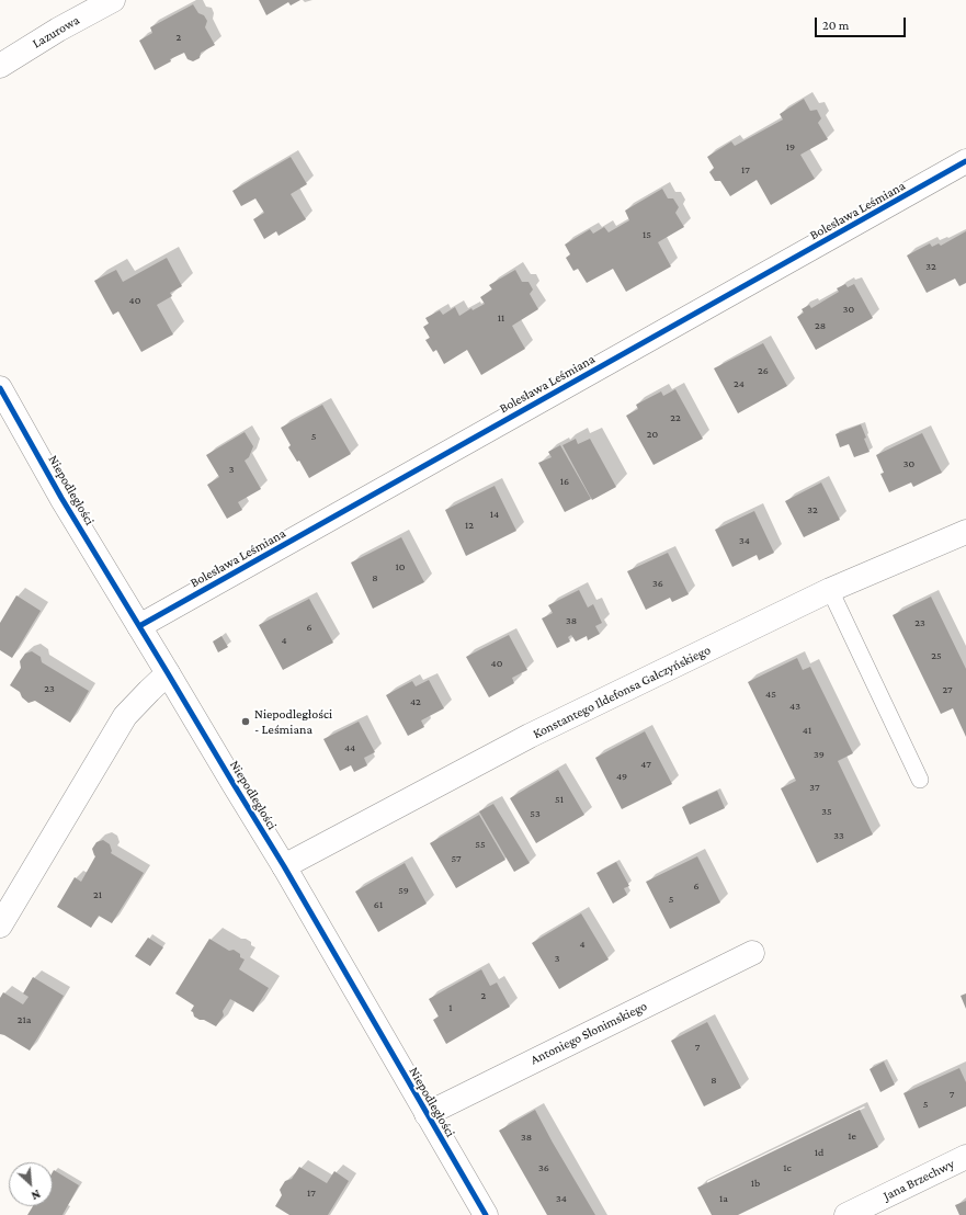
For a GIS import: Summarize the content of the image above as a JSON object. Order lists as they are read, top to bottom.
{
  "streets": {
    "street": [
      "Lazurowa",
      "Bolesława Leśmiana",
      "Niepodległości",
      "Konstantego Ildefonsa Gałczyńskiego",
      "Antoniego Słonimskiego",
      "Jana Brzechwy"
    ]
  },
  "crossings": [
    ["Bolesława Leśmiana", "Niepodległości"],
    ["Niepodległości", "Konstantego Ildefonsa Gałczyńskiego"],
    ["Niepodległości", "Antoniego Słonimskiego"]
  ],
  "places": ["Niepodległości - Leśmiana"],
  "house_numbers": [
    "2",
    "19",
    "17",
    "15",
    "32",
    "40",
    "30",
    "11",
    "28",
    "26",
    "24",
    "22",
    "20",
    "5",
    "30",
    "3",
    "16",
    "32",
    "14",
    "12",
    "34",
    "10",
    "8",
    "36",
    "38",
    "23",
    "6",
    "4",
    "25",
    "40",
    "23",
    "27",
    "45",
    "42",
    "43",
    "41",
    "44",
    "39",
    "47",
    "49",
    "37",
    "51",
    "35",
    "53",
    "33",
    "55",
    "57",
    "6",
    "59",
    "21",
    "5",
    "61",
    "4",
    "3",
    "2",
    "1",
    "21a",
    "7",
    "8",
    "7",
    "5",
    "1e",
    "38",
    "1d",
    "36",
    "1c",
    "1b",
    "17",
    "34",
    "1a"
  ],
  "scale_bar": "20 m",
  "north": "bottom right"
}
